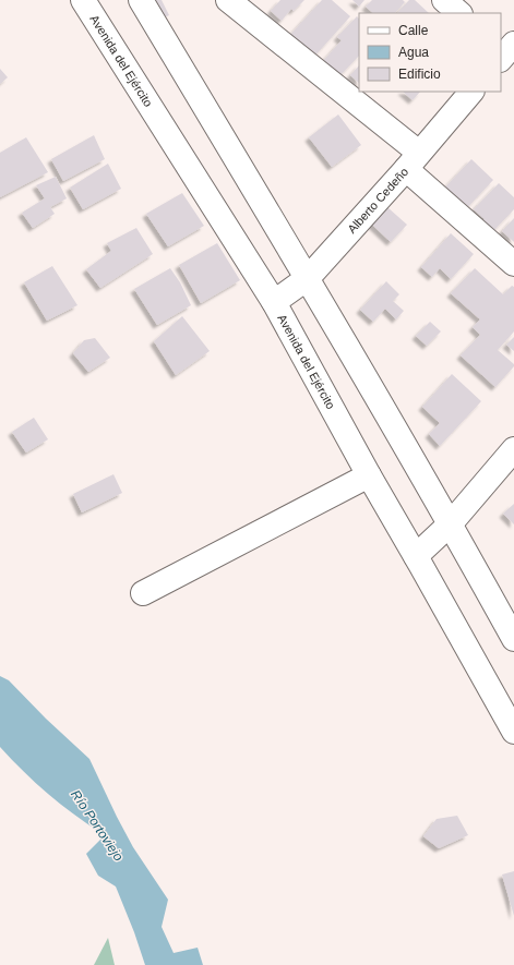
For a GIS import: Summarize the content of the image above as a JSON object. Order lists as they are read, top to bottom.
{
  "streets": {
    "main road": ["Avenida del Ejército", "Alberto Cedeño"]
  },
  "crossings": [
    ["Avenida del Ejército", "Alberto Cedeño"]
  ],
  "water": ["Río Portoviejo"],
  "legend": ["Calle", "Agua", "Edificio"]
}
